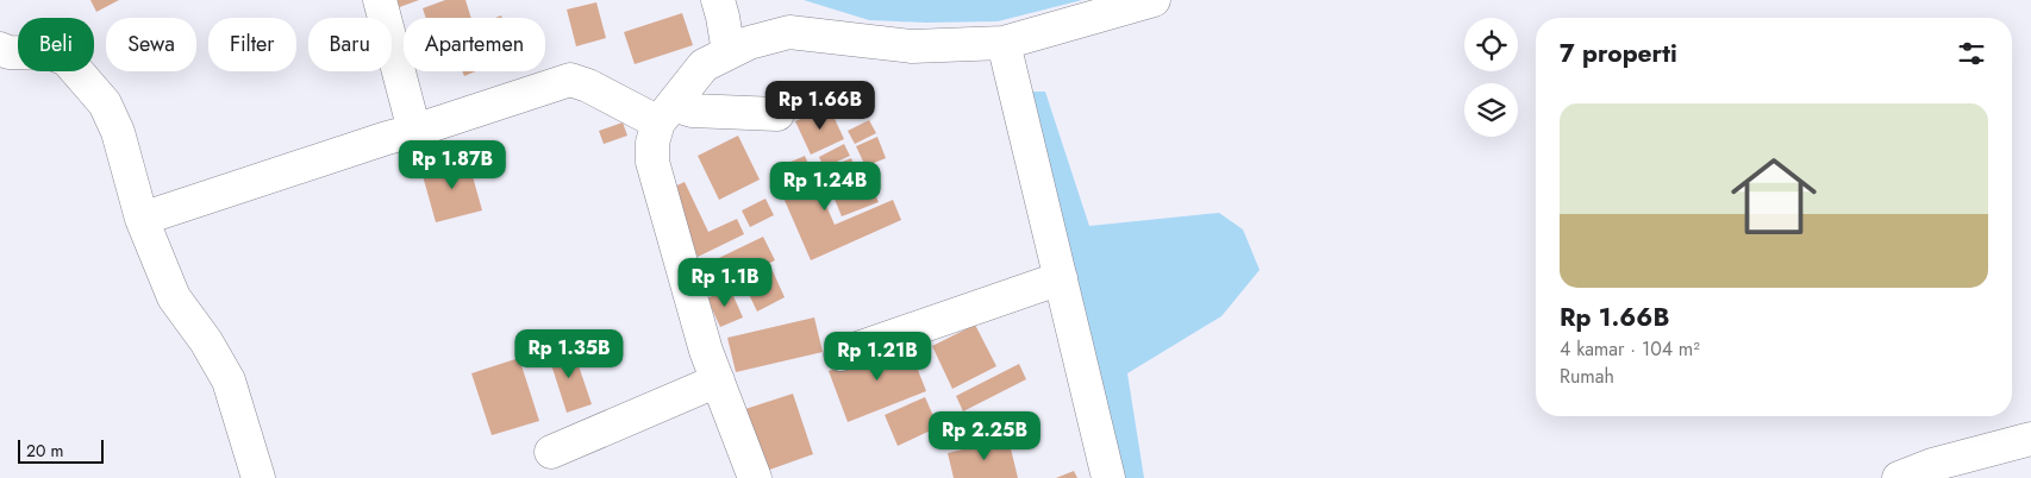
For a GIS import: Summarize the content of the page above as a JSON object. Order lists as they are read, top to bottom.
{
  "scale_bar": "20 m",
  "page": {
    "chip": [
      "Beli",
      "Sewa",
      "Filter",
      "Baru",
      "Apartemen"
    ],
    "heading": "7 properti",
    "price": [
      "Rp 1.66B",
      "Rp 1.87B",
      "Rp 1.24B",
      "Rp 1.1B",
      "Rp 1.35B",
      "Rp 1.21B",
      "Rp 2.25B"
    ],
    "list": [
      {
        "name": "Rp 1.66B",
        "note": "4 kamar · 104 m² · Rumah"
      }
    ],
    "scale": "20 m"
  }
}
